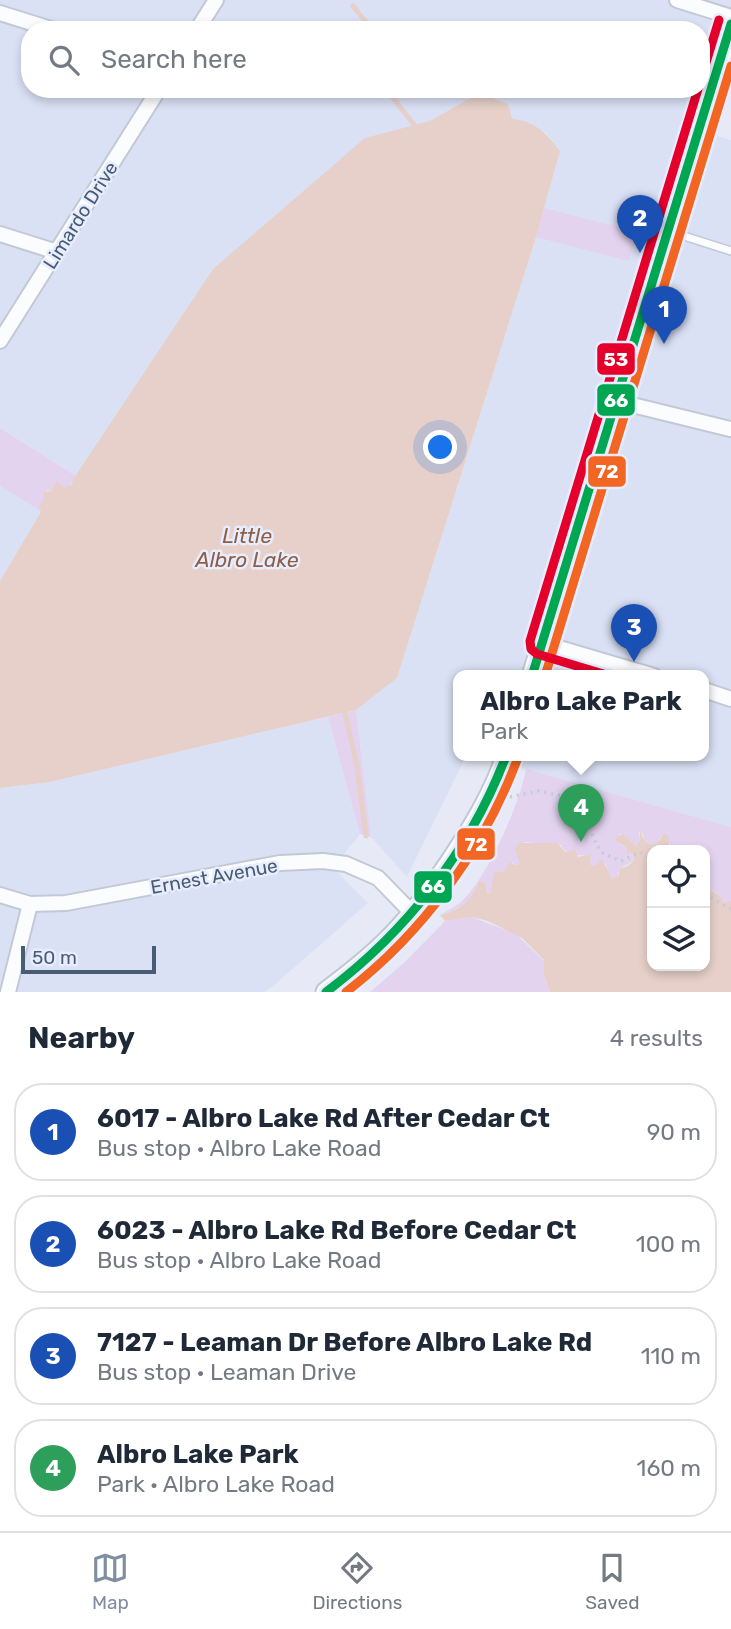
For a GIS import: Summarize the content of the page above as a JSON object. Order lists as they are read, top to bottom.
{
  "streets": {
    "street": ["Limardo Drive", "Ernest Avenue"]
  },
  "water": ["Little Albro Lake"],
  "lines": ["transit line 53", "transit line 66", "transit line 72"],
  "scale_bar": "50 m",
  "page": {
    "search": "Search here",
    "pins": [
      "2",
      "1",
      "3",
      "4"
    ],
    "popup": ["Albro Lake Park", "Park"],
    "scale": "50 m",
    "heading": ["Nearby", "4 results"],
    "list": [
      {
        "mark": "1",
        "name": "6017 - Albro Lake Rd After Cedar Ct",
        "note": "Bus stop · Albro Lake Road",
        "value": "90 m"
      },
      {
        "mark": "2",
        "name": "6023 - Albro Lake Rd Before Cedar Ct",
        "note": "Bus stop · Albro Lake Road",
        "value": "100 m"
      },
      {
        "mark": "3",
        "name": "7127 - Leaman Dr Before Albro Lake Rd",
        "note": "Bus stop · Leaman Drive",
        "value": "110 m"
      },
      {
        "mark": "4",
        "name": "Albro Lake Park",
        "note": "Park · Albro Lake Road",
        "value": "160 m"
      }
    ],
    "nav": ["Map", "Directions", "Saved"]
  }
}
